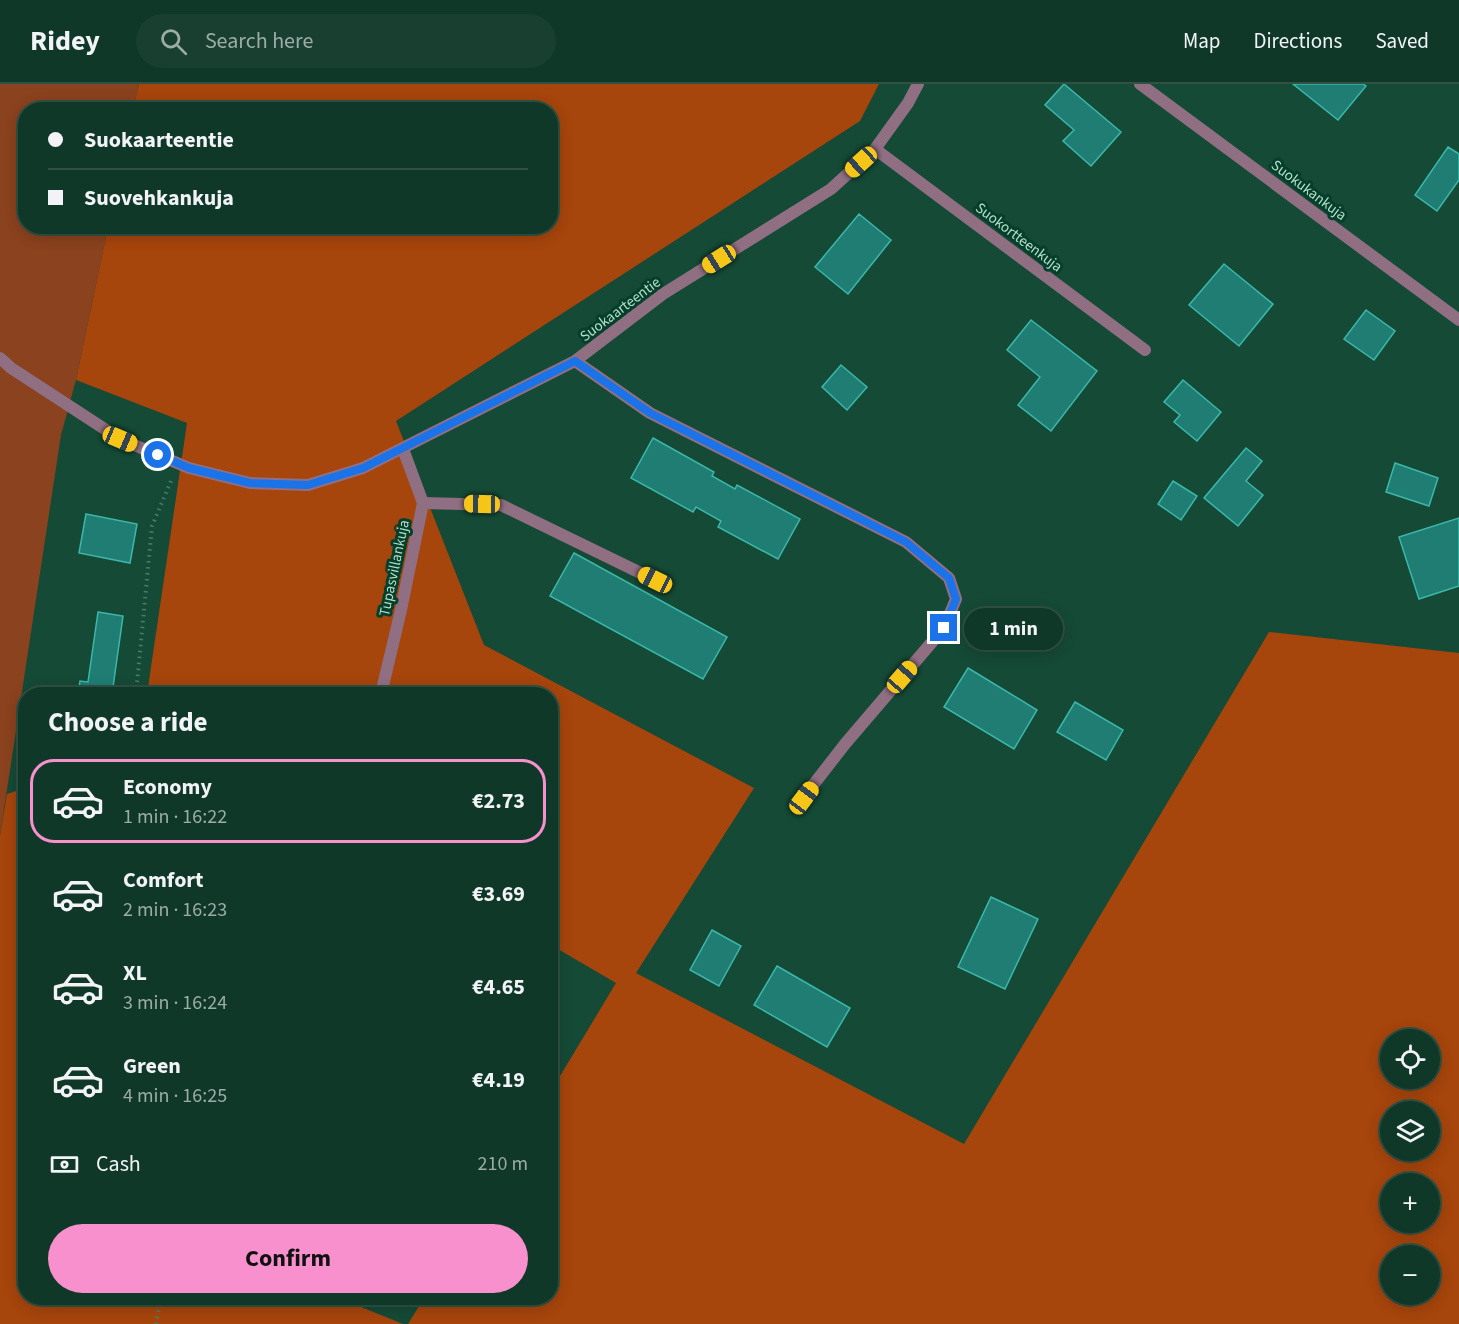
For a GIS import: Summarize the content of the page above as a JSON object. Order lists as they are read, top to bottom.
{
  "streets": {
    "street": [
      "Suokukankuja",
      "Suokortteenkuja",
      "Suokaarteentie",
      "Tupasvillankuja"
    ]
  },
  "crossings": [
    ["Suokortteenkuja", "Suokaarteentie"],
    ["Suokaarteentie", "Tupasvillankuja"]
  ],
  "page": {
    "header": "Ridey",
    "search": "Search here",
    "nav": ["Map", "Directions", "Saved"],
    "banner": ["Suokaarteentie", "Suovehkankuja"],
    "bubble": "1 min",
    "heading": "Choose a ride",
    "list": [
      {
        "name": "Economy",
        "note": "1 min · 16:22",
        "value": "€2.73"
      },
      {
        "name": "Comfort",
        "note": "2 min · 16:23",
        "value": "€3.69"
      },
      {
        "name": "XL",
        "note": "3 min · 16:24",
        "value": "€4.65"
      },
      {
        "name": "Green",
        "note": "4 min · 16:25",
        "value": "€4.19"
      }
    ],
    "map_buttons": ["+", "−"],
    "pay": ["Cash", "210 m"],
    "buttons": "Confirm"
  }
}
